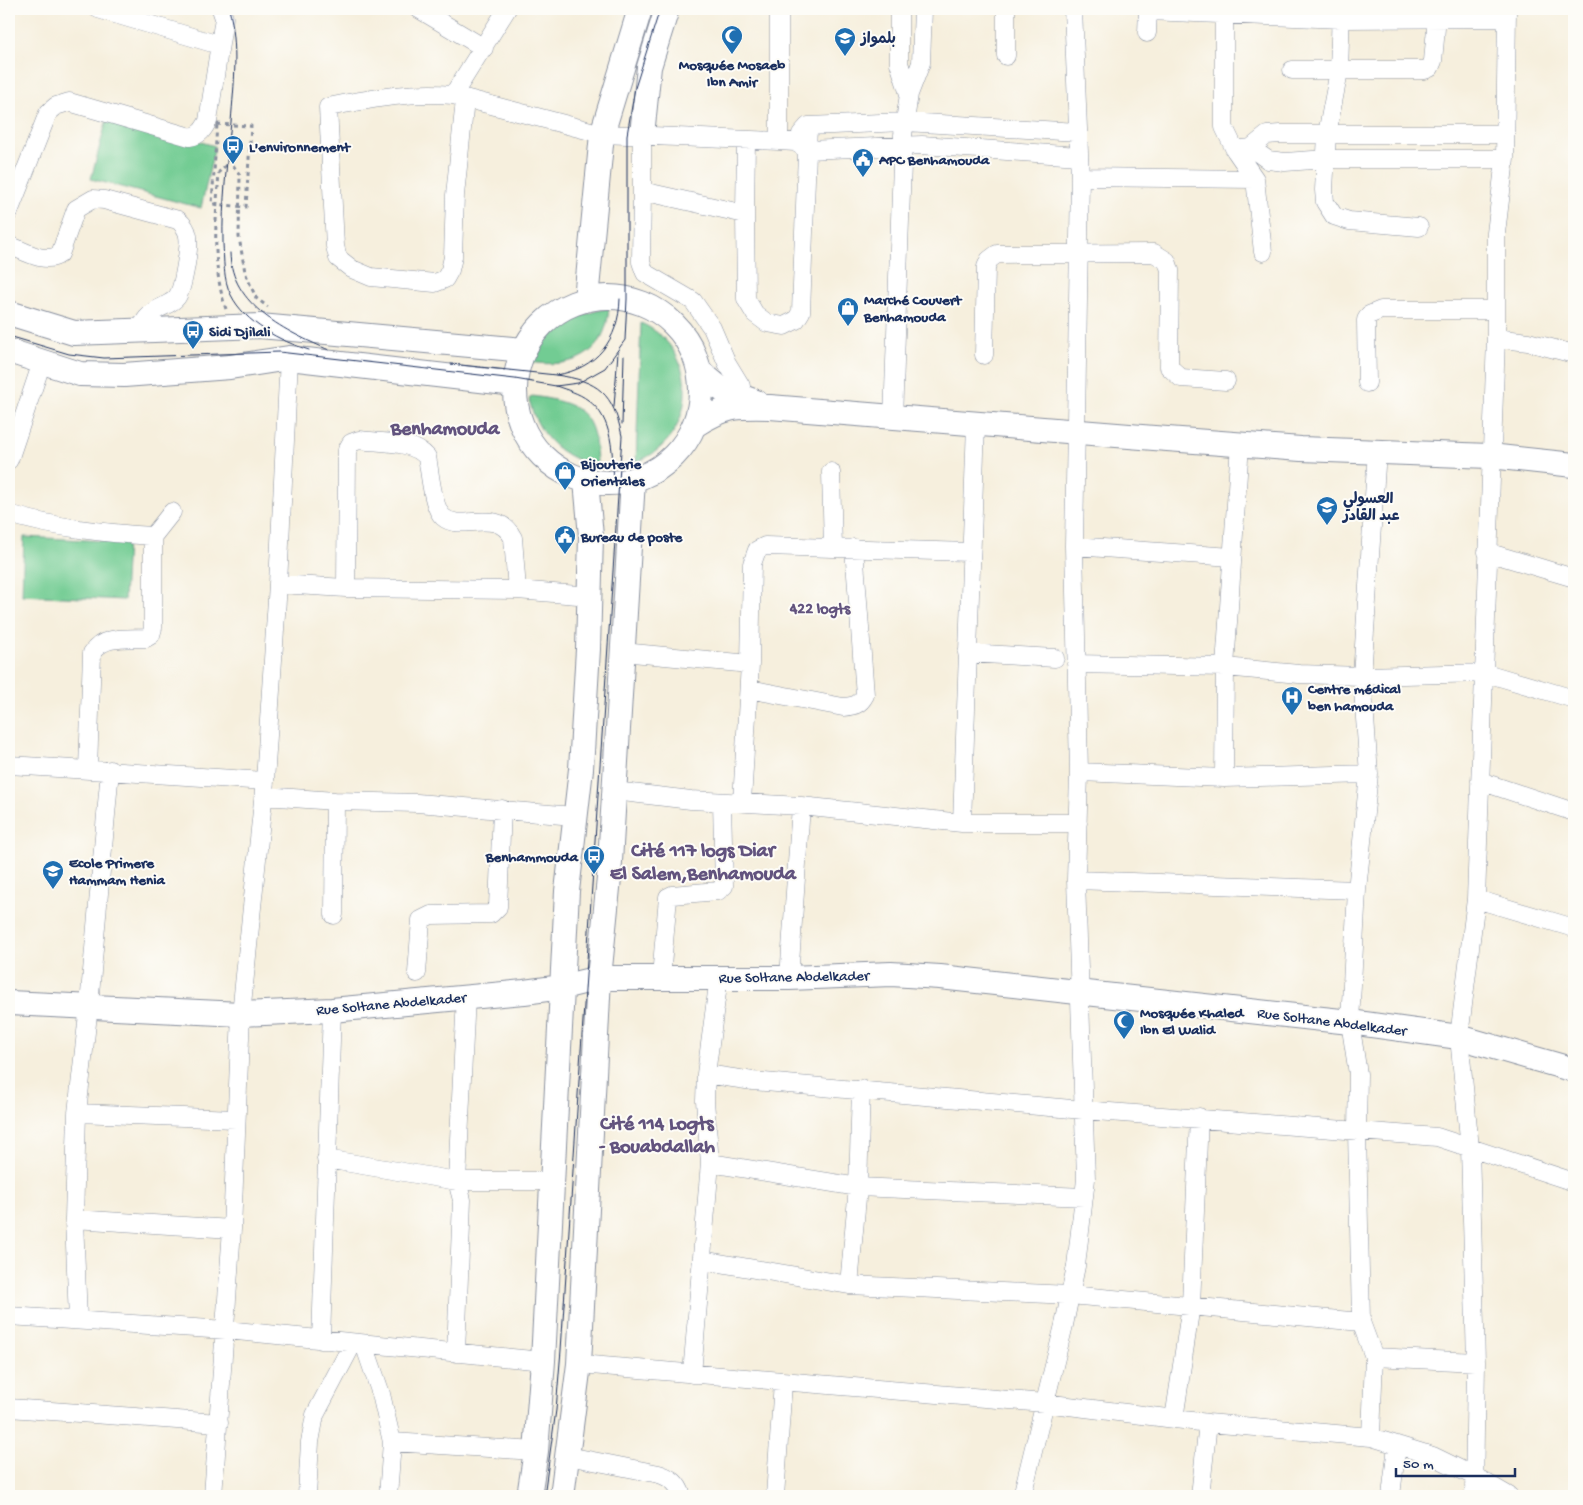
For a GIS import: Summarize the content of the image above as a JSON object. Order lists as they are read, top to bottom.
{
  "streets": {
    "main road": ["Rue Soltane Abdelkader"]
  },
  "districts": [
    "Benhamouda",
    "422 logts",
    "Cité 117 logs Diar El Salem,Benhamouda",
    "Cité 114 Logts - Bouabdallah"
  ],
  "places": {
    "mosque": ["Mosquée Mosaeb Ibn Amir", "Mosquée Khaled Ibn El Walid"],
    "school or university": ["بلمواز", "العسولي عبد القادر", "Ecole Primere Hammam Henia"],
    "bus stop": ["L'environnement", "Sidi Djilali", "Benhammouda"],
    "public building": ["APC Benhamouda", "Bureau de poste"],
    "shop": ["Marché Couvert Benhamouda", "Bijouterie Orientales"],
    "hospital": ["Centre médical ben hamouda"]
  },
  "scale_bar": "50 m"
}
